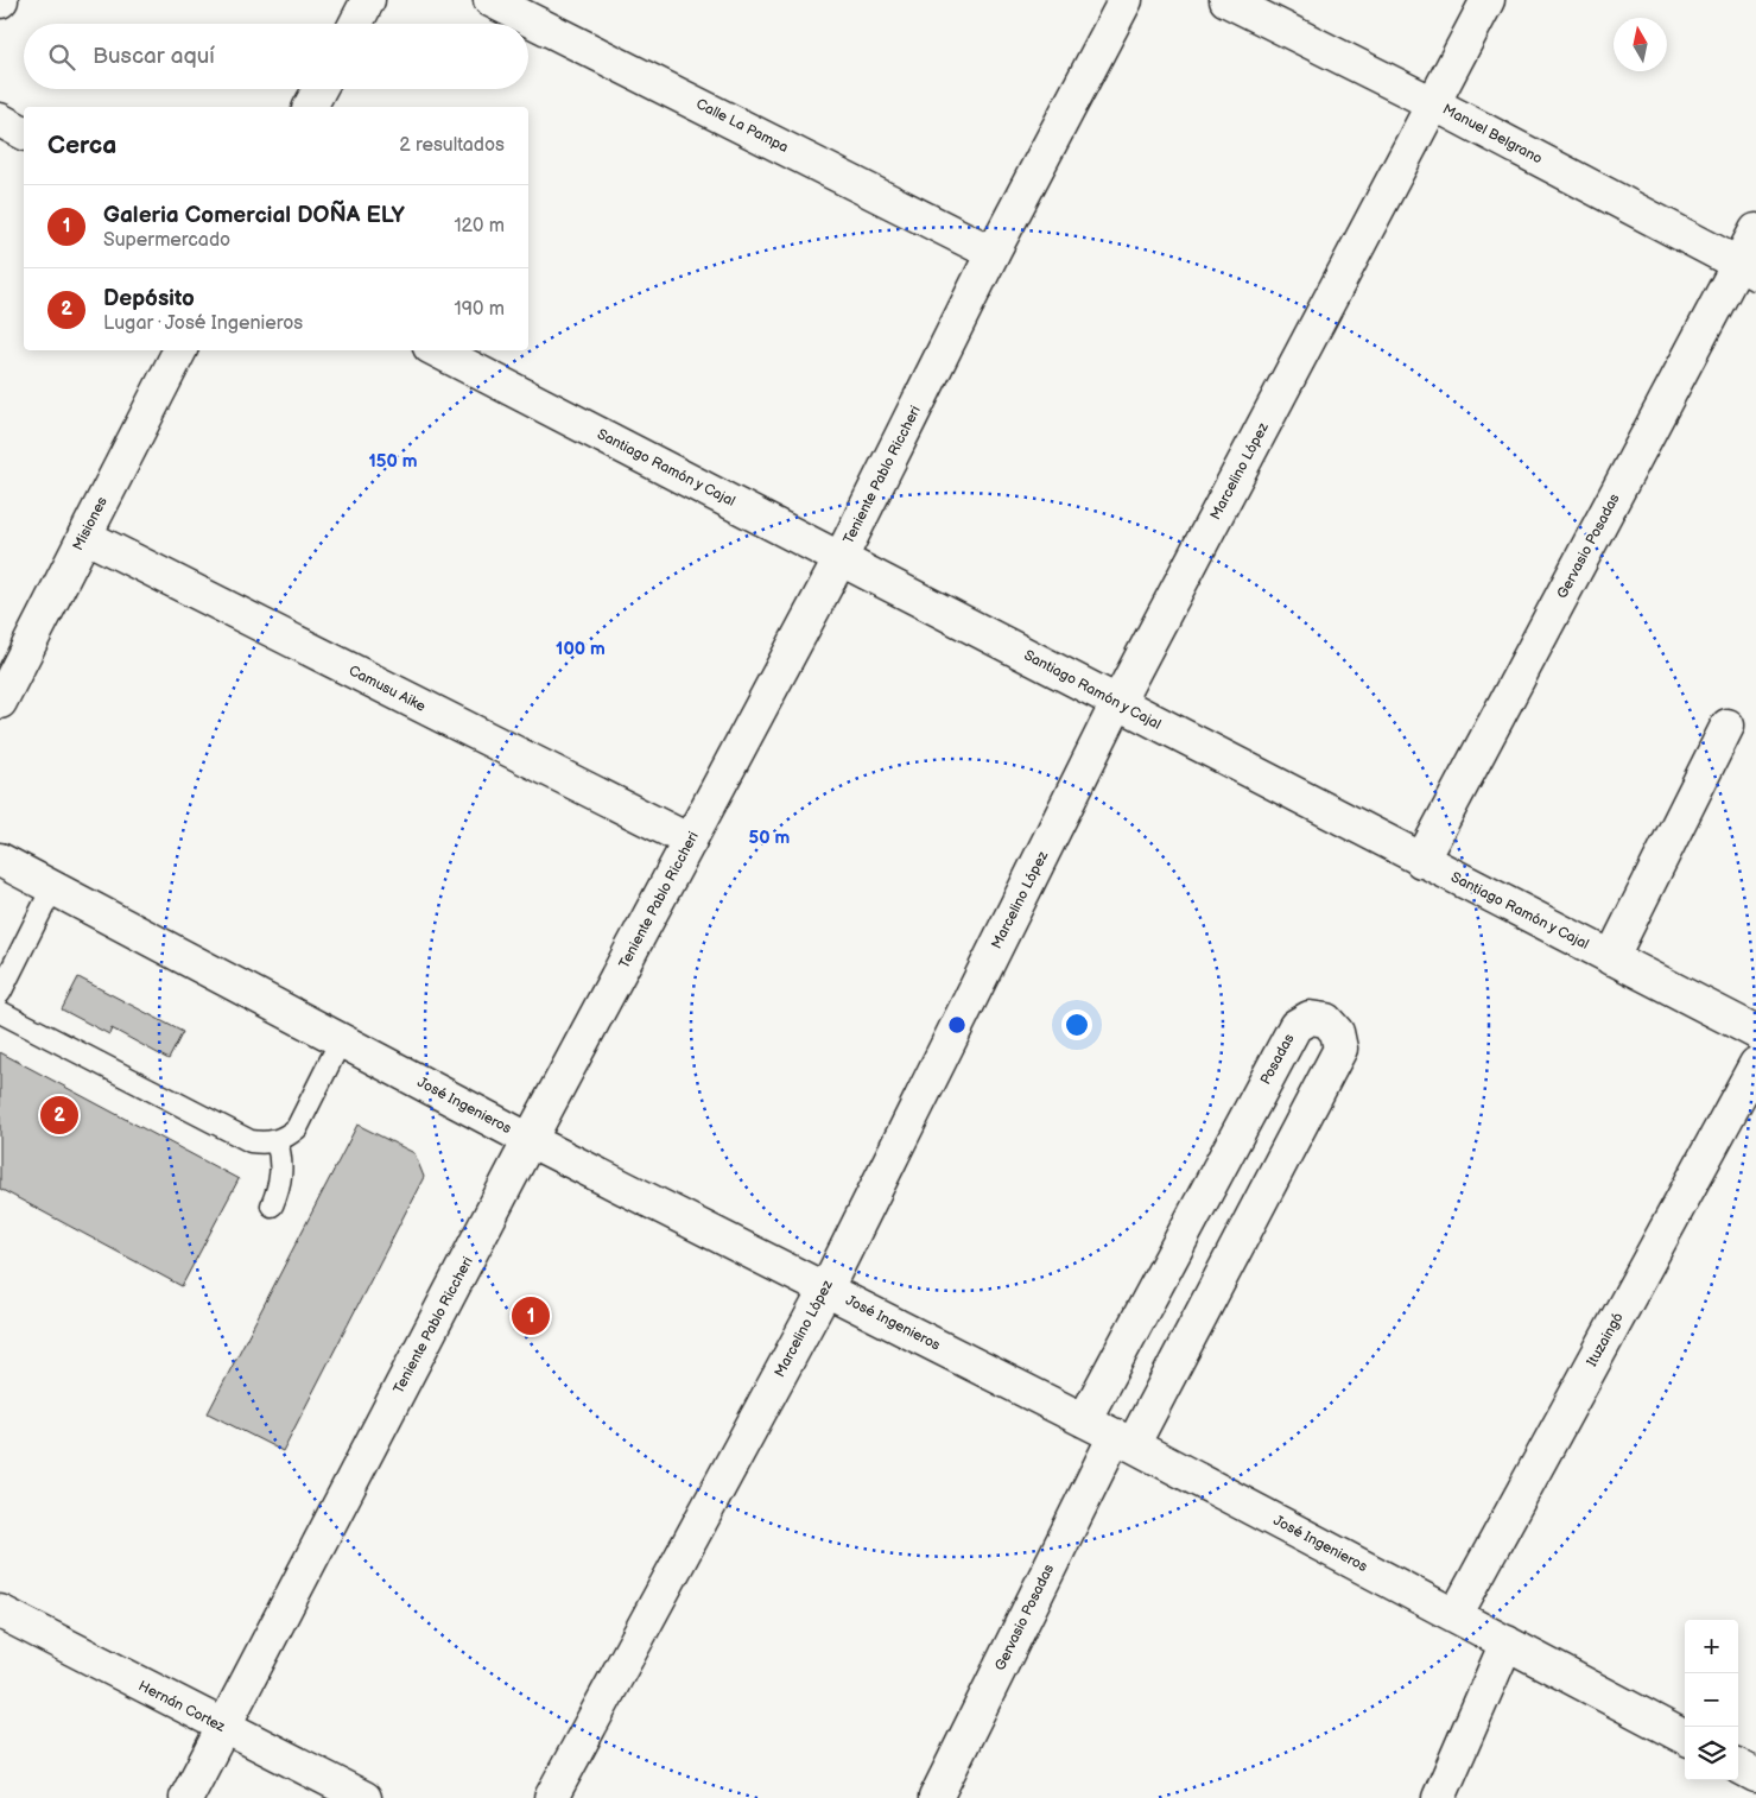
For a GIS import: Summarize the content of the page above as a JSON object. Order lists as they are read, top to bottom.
{
  "streets": {
    "street": [
      "Calle La Pampa",
      "Manuel Belgrano",
      "Santiago Ramón y Cajal",
      "Marcelino López",
      "Teniente Pablo Riccheri",
      "Misiones",
      "Gervasio Posadas",
      "Camusu Aike",
      "Posadas",
      "José Ingenieros",
      "Ituzaingó",
      "Hernán Cortez"
    ]
  },
  "crossings": [
    ["Calle La Pampa", "Teniente Pablo Riccheri"],
    ["Manuel Belgrano", "Marcelino López"],
    ["Manuel Belgrano", "Gervasio Posadas"],
    ["Santiago Ramón y Cajal", "Marcelino López"],
    ["Santiago Ramón y Cajal", "Teniente Pablo Riccheri"],
    ["Santiago Ramón y Cajal", "Gervasio Posadas"],
    ["Marcelino López", "José Ingenieros"],
    ["Teniente Pablo Riccheri", "Camusu Aike"],
    ["Teniente Pablo Riccheri", "José Ingenieros"],
    ["Teniente Pablo Riccheri", "Hernán Cortez"],
    ["Misiones", "Camusu Aike"],
    ["Gervasio Posadas", "Posadas"],
    ["Gervasio Posadas", "José Ingenieros"],
    ["Posadas", "José Ingenieros"],
    ["José Ingenieros", "Ituzaingó"]
  ],
  "north": "top",
  "page": {
    "search": "Buscar aquí",
    "heading": ["Cerca", "2 resultados"],
    "list": [
      {
        "mark": "1",
        "name": "Galeria Comercial DOÑA ELY",
        "note": "Supermercado",
        "value": "120 m"
      },
      {
        "mark": "2",
        "name": "Depósito",
        "note": "Lugar · José Ingenieros",
        "value": "190 m"
      }
    ],
    "pins": ["2", "1"],
    "map_buttons": ["+", "−"]
  },
  "rings": ["150 m", "100 m", "50 m"]
}
